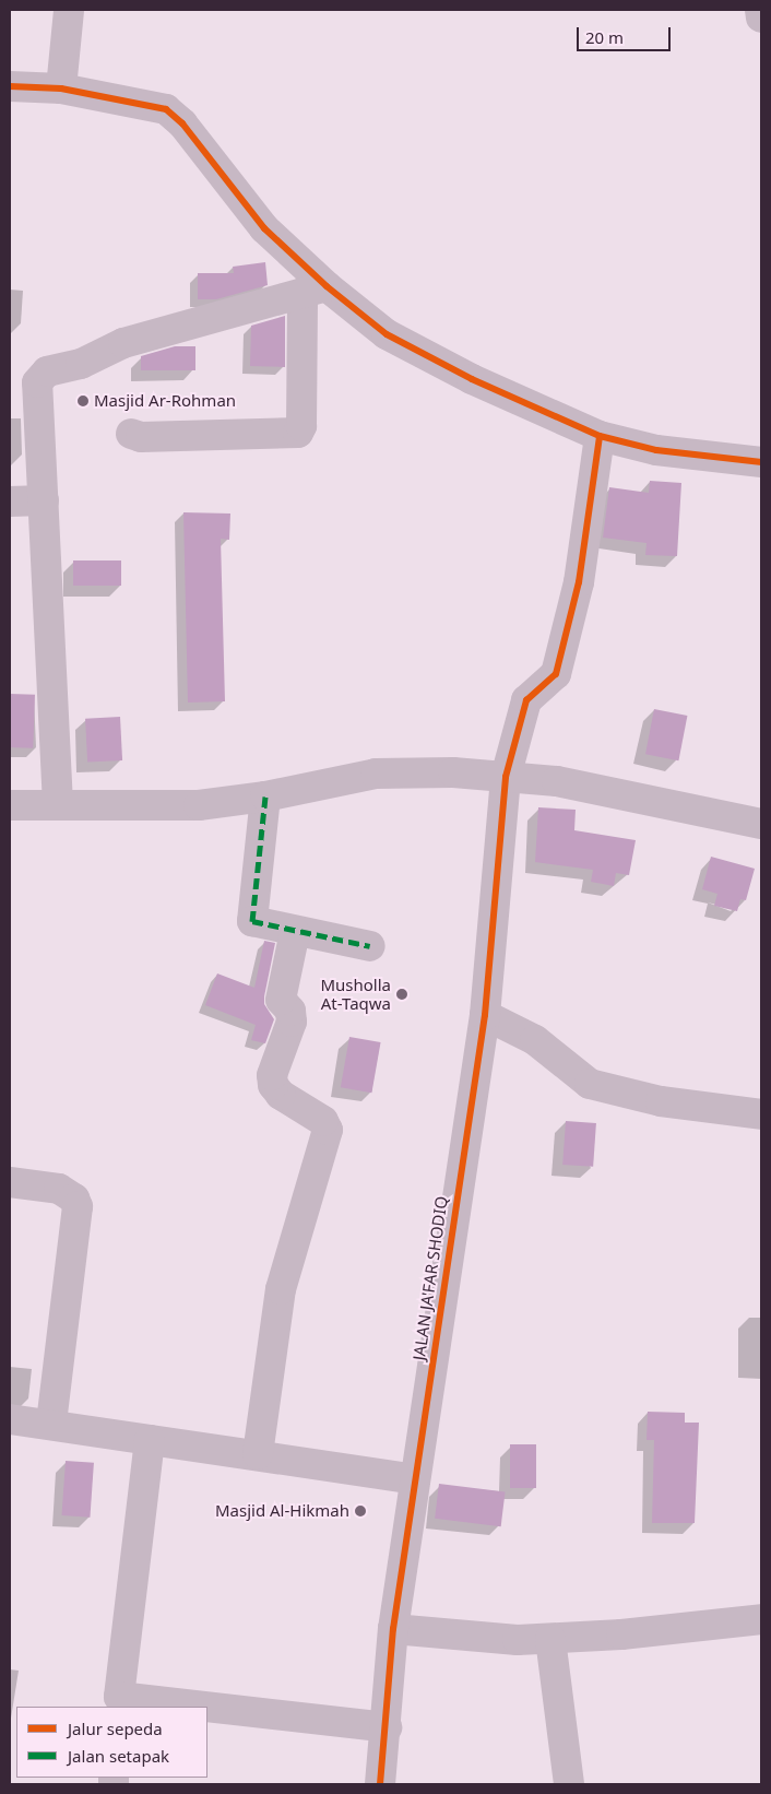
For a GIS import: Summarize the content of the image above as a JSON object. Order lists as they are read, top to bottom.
{
  "streets": {
    "street": ["JALAN JA'FAR SHODIQ"]
  },
  "places": ["Masjid Ar-Rohman", "Musholla At-Taqwa", "Masjid Al-Hikmah"],
  "legend": ["Jalur sepeda", "Jalan setapak"],
  "scale_bar": "20 m"
}
